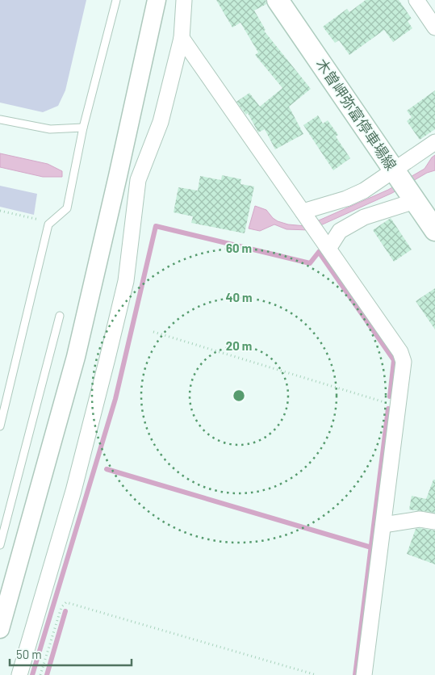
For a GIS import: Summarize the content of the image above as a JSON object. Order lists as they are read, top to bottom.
{
  "streets": {
    "main road": ["木曽岬弥富停車場線"]
  },
  "scale_bar": "50 m",
  "rings": ["60 m", "40 m", "20 m"]
}
